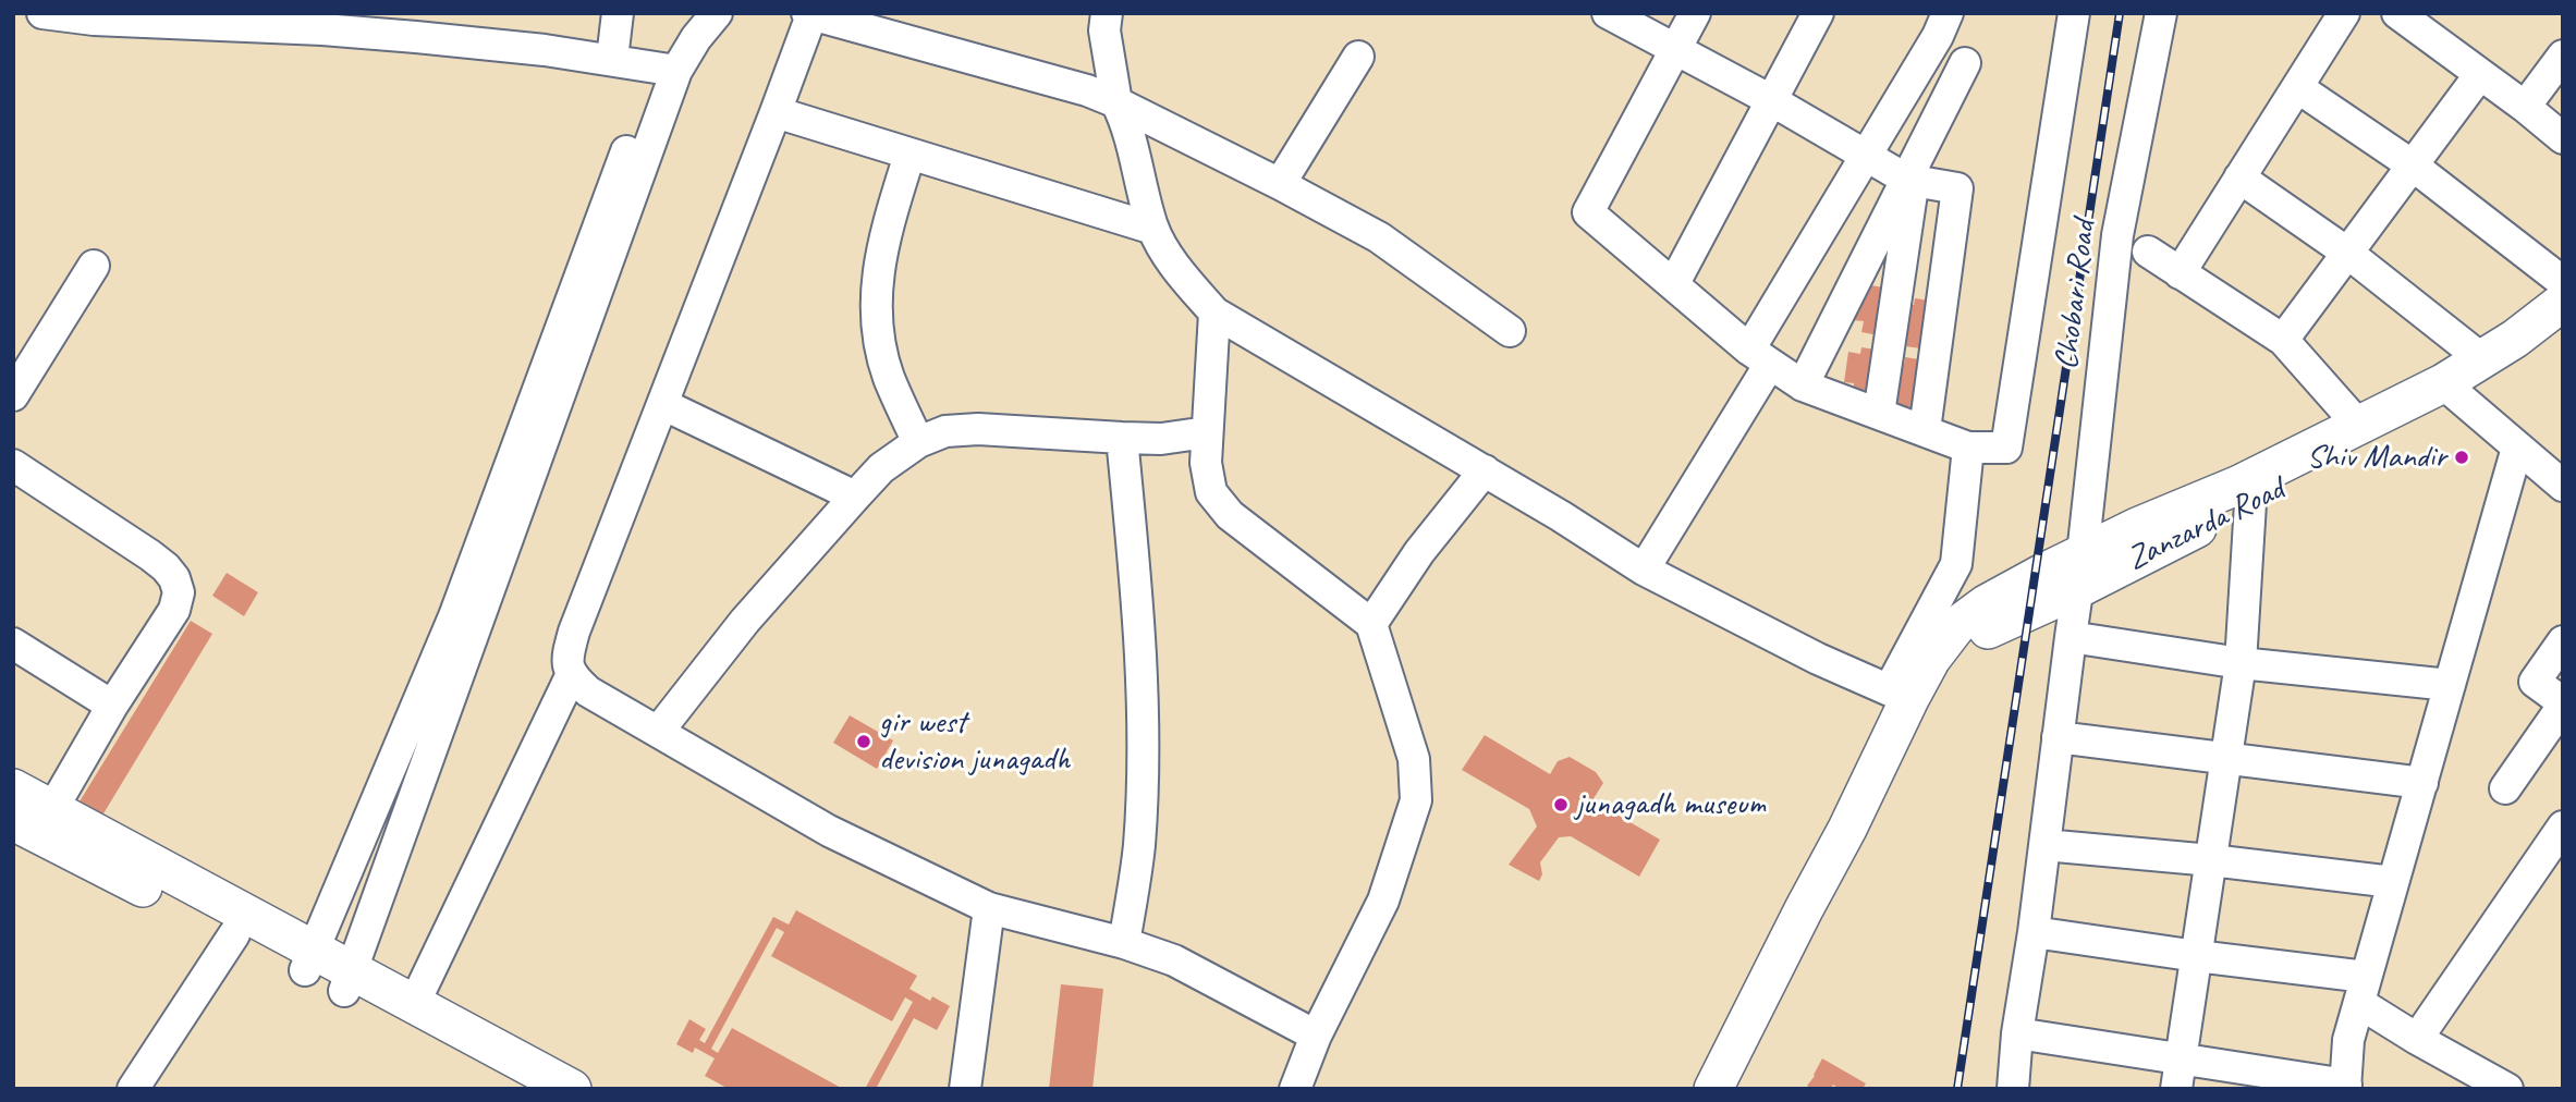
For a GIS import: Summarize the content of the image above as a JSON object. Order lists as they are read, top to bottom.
{
  "streets": {
    "main road": ["Zanzarda Road"],
    "street": ["Chobari Road"]
  },
  "crossings": [
    ["Chobari Road", "Zanzarda Road"]
  ],
  "places": ["Shiv Mandir", "gir west devision junagadh", "junagadh museum"]
}
